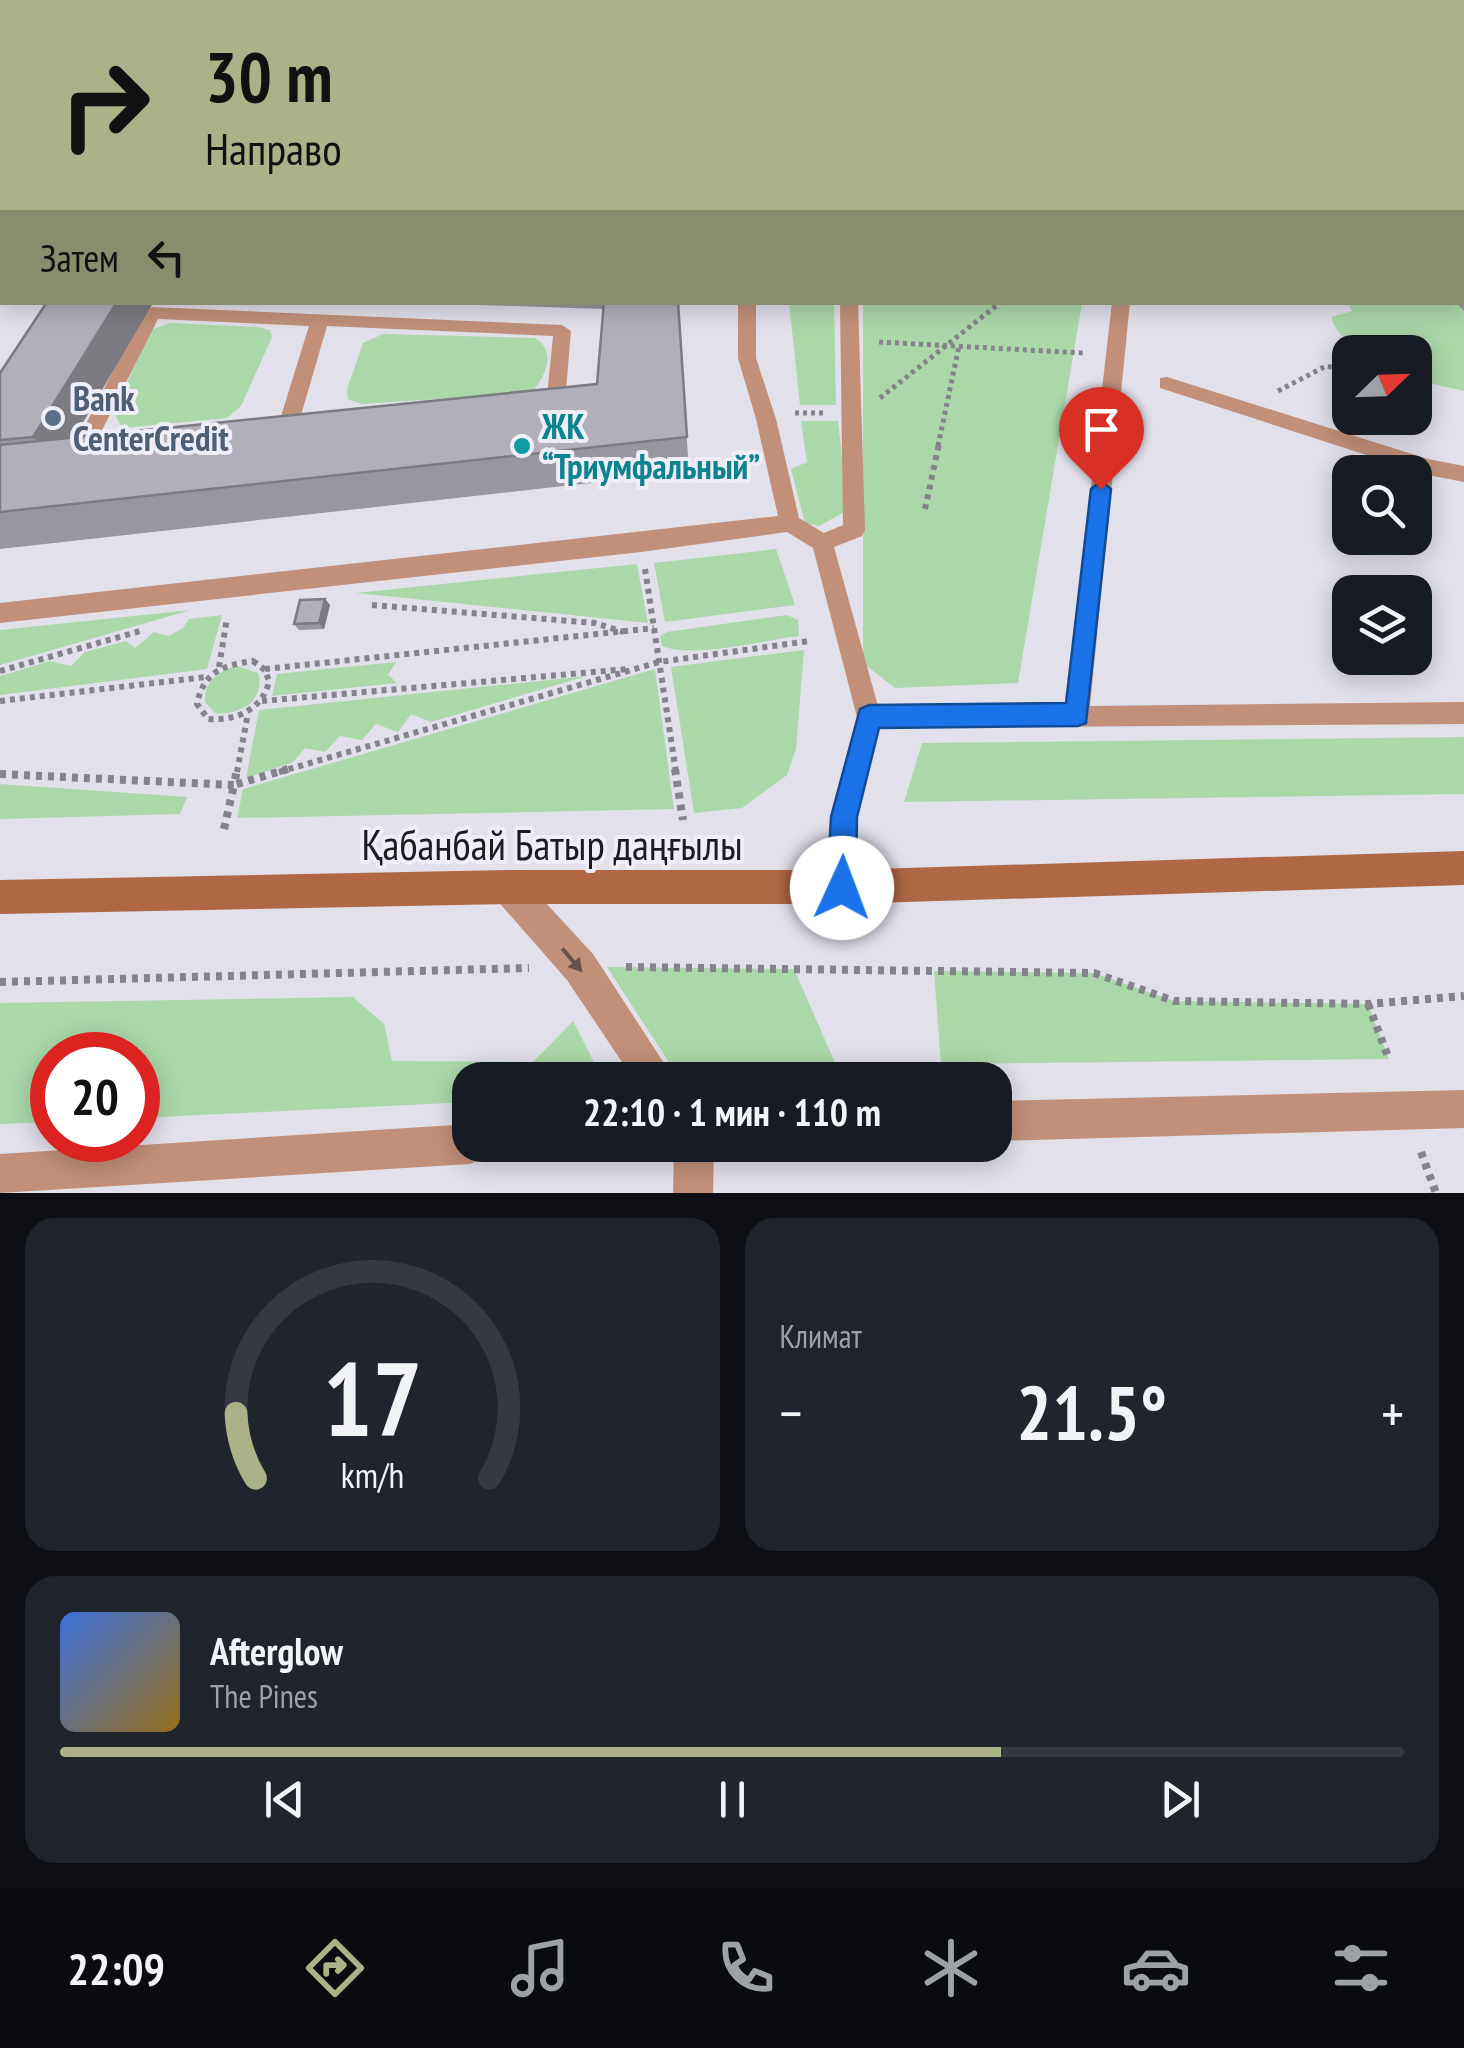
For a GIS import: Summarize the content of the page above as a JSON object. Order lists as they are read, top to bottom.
{
  "streets": {
    "main road": ["Қабанбай Батыр даңғылы"]
  },
  "places": ["Bank CenterCredit", "ЖК “Триумфальный”"],
  "north": "top right",
  "page": {
    "turn": ["30 m", "Направо"],
    "then": "Затем",
    "limit": "20",
    "trip": "22:10 · 1 мин · 110 m",
    "tile": "Климат",
    "heat": ["−", "21.5°", "+"],
    "song": ["Afterglow", "The Pines"],
    "tabs": "22:09",
    "gauge": ["17", "km/h"]
  }
}
